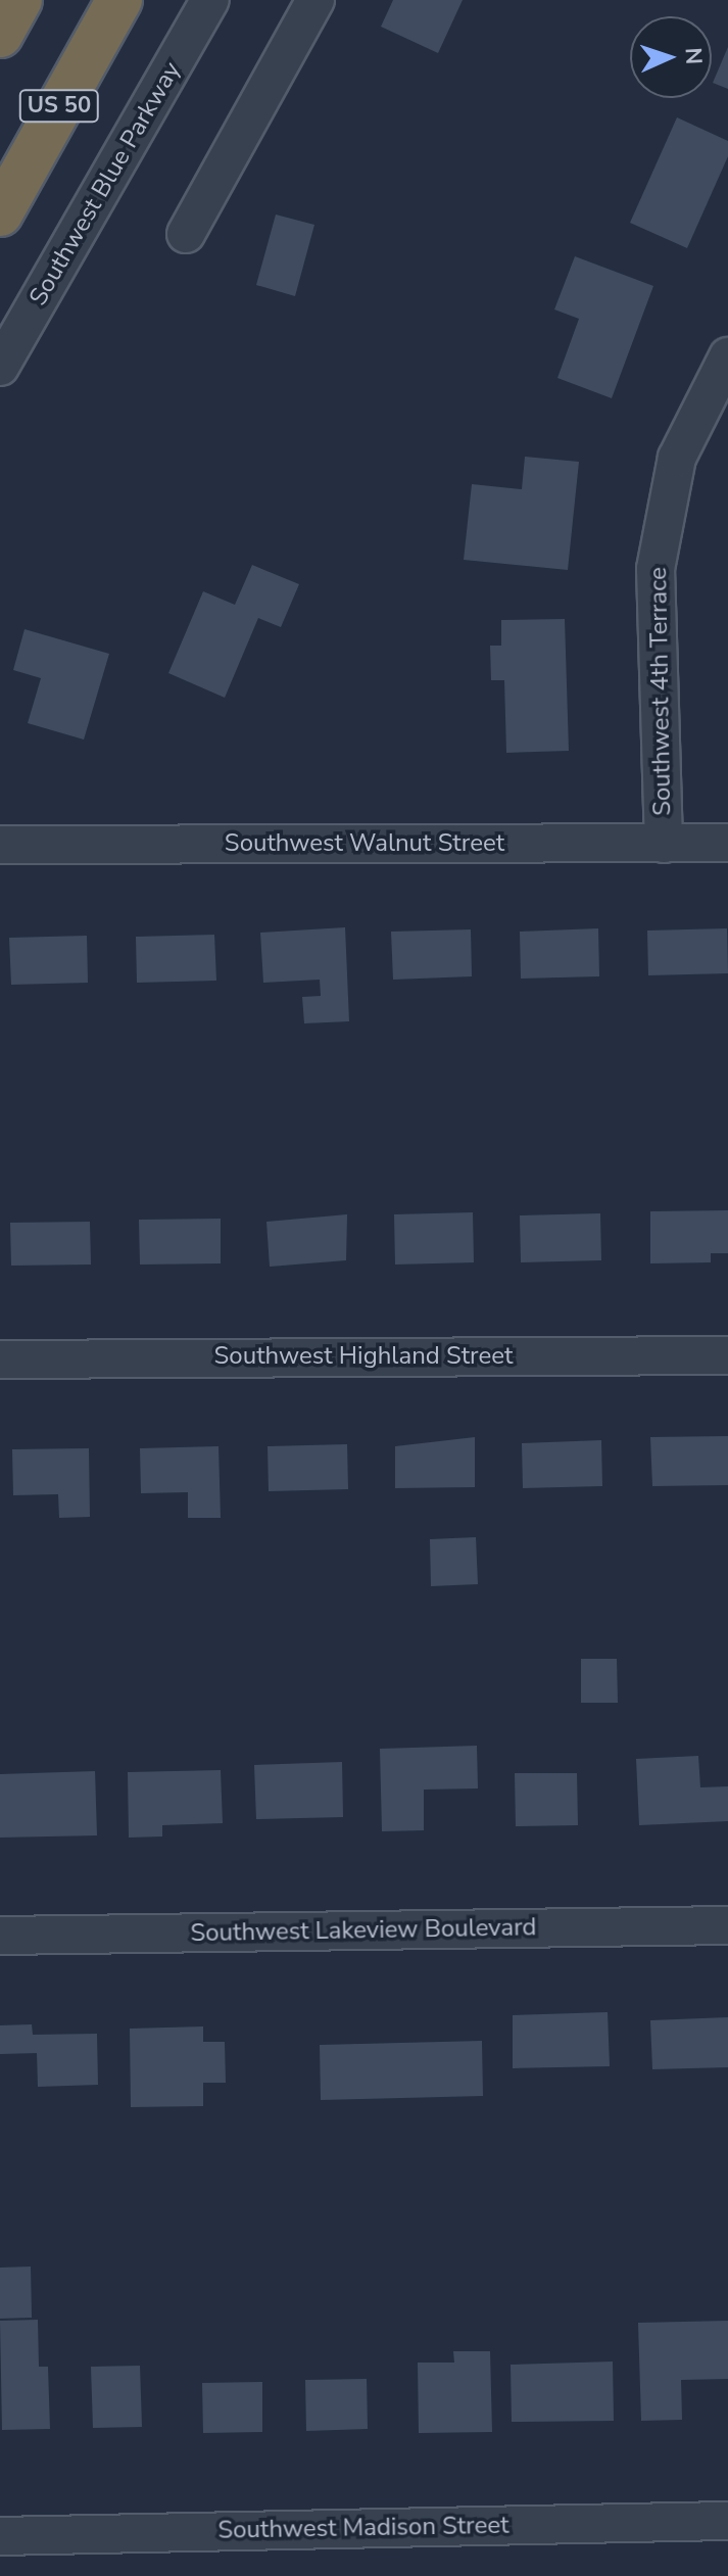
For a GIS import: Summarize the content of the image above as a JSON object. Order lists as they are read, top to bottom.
{
  "streets": {
    "highway": ["US 50"],
    "street": [
      "Southwest Blue Parkway",
      "Southwest 4th Terrace",
      "Southwest Walnut Street",
      "Southwest Highland Street",
      "Southwest Lakeview Boulevard",
      "Southwest Madison Street"
    ]
  },
  "crossings": [
    ["Southwest 4th Terrace", "Southwest Walnut Street"]
  ],
  "north": "right"
}
